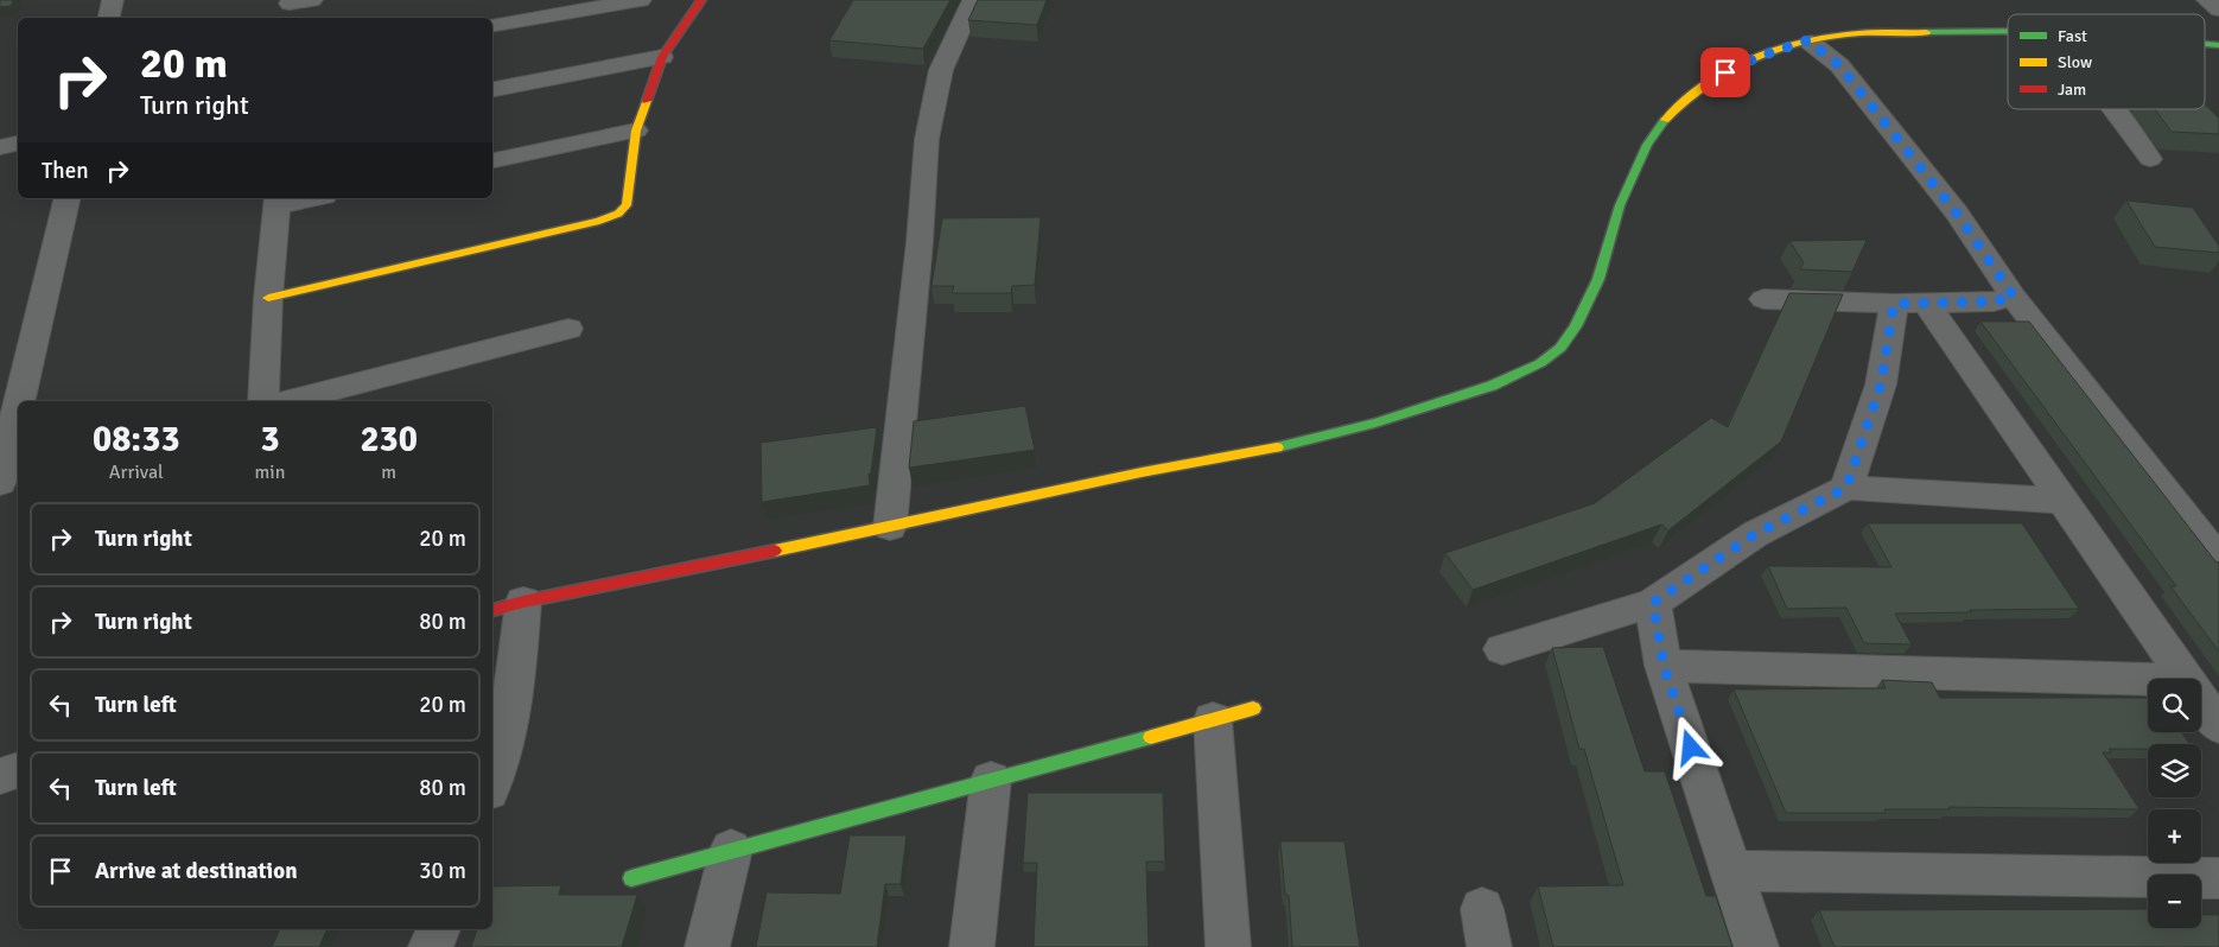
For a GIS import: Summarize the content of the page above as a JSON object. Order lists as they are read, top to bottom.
{
  "legend": ["Fast", "Slow", "Jam"],
  "page": {
    "turn": ["20 m", "Turn right"],
    "then": "Then",
    "eta": [
      "08:33",
      "Arrival",
      "3",
      "min",
      "230",
      "m"
    ],
    "list": [
      {
        "name": "Turn right",
        "value": "20 m"
      },
      {
        "name": "Turn right",
        "value": "80 m"
      },
      {
        "name": "Turn left",
        "value": "20 m"
      },
      {
        "name": "Turn left",
        "value": "80 m"
      },
      {
        "name": "Arrive at destination",
        "value": "30 m"
      }
    ],
    "map_buttons": ["+", "−"]
  }
}
